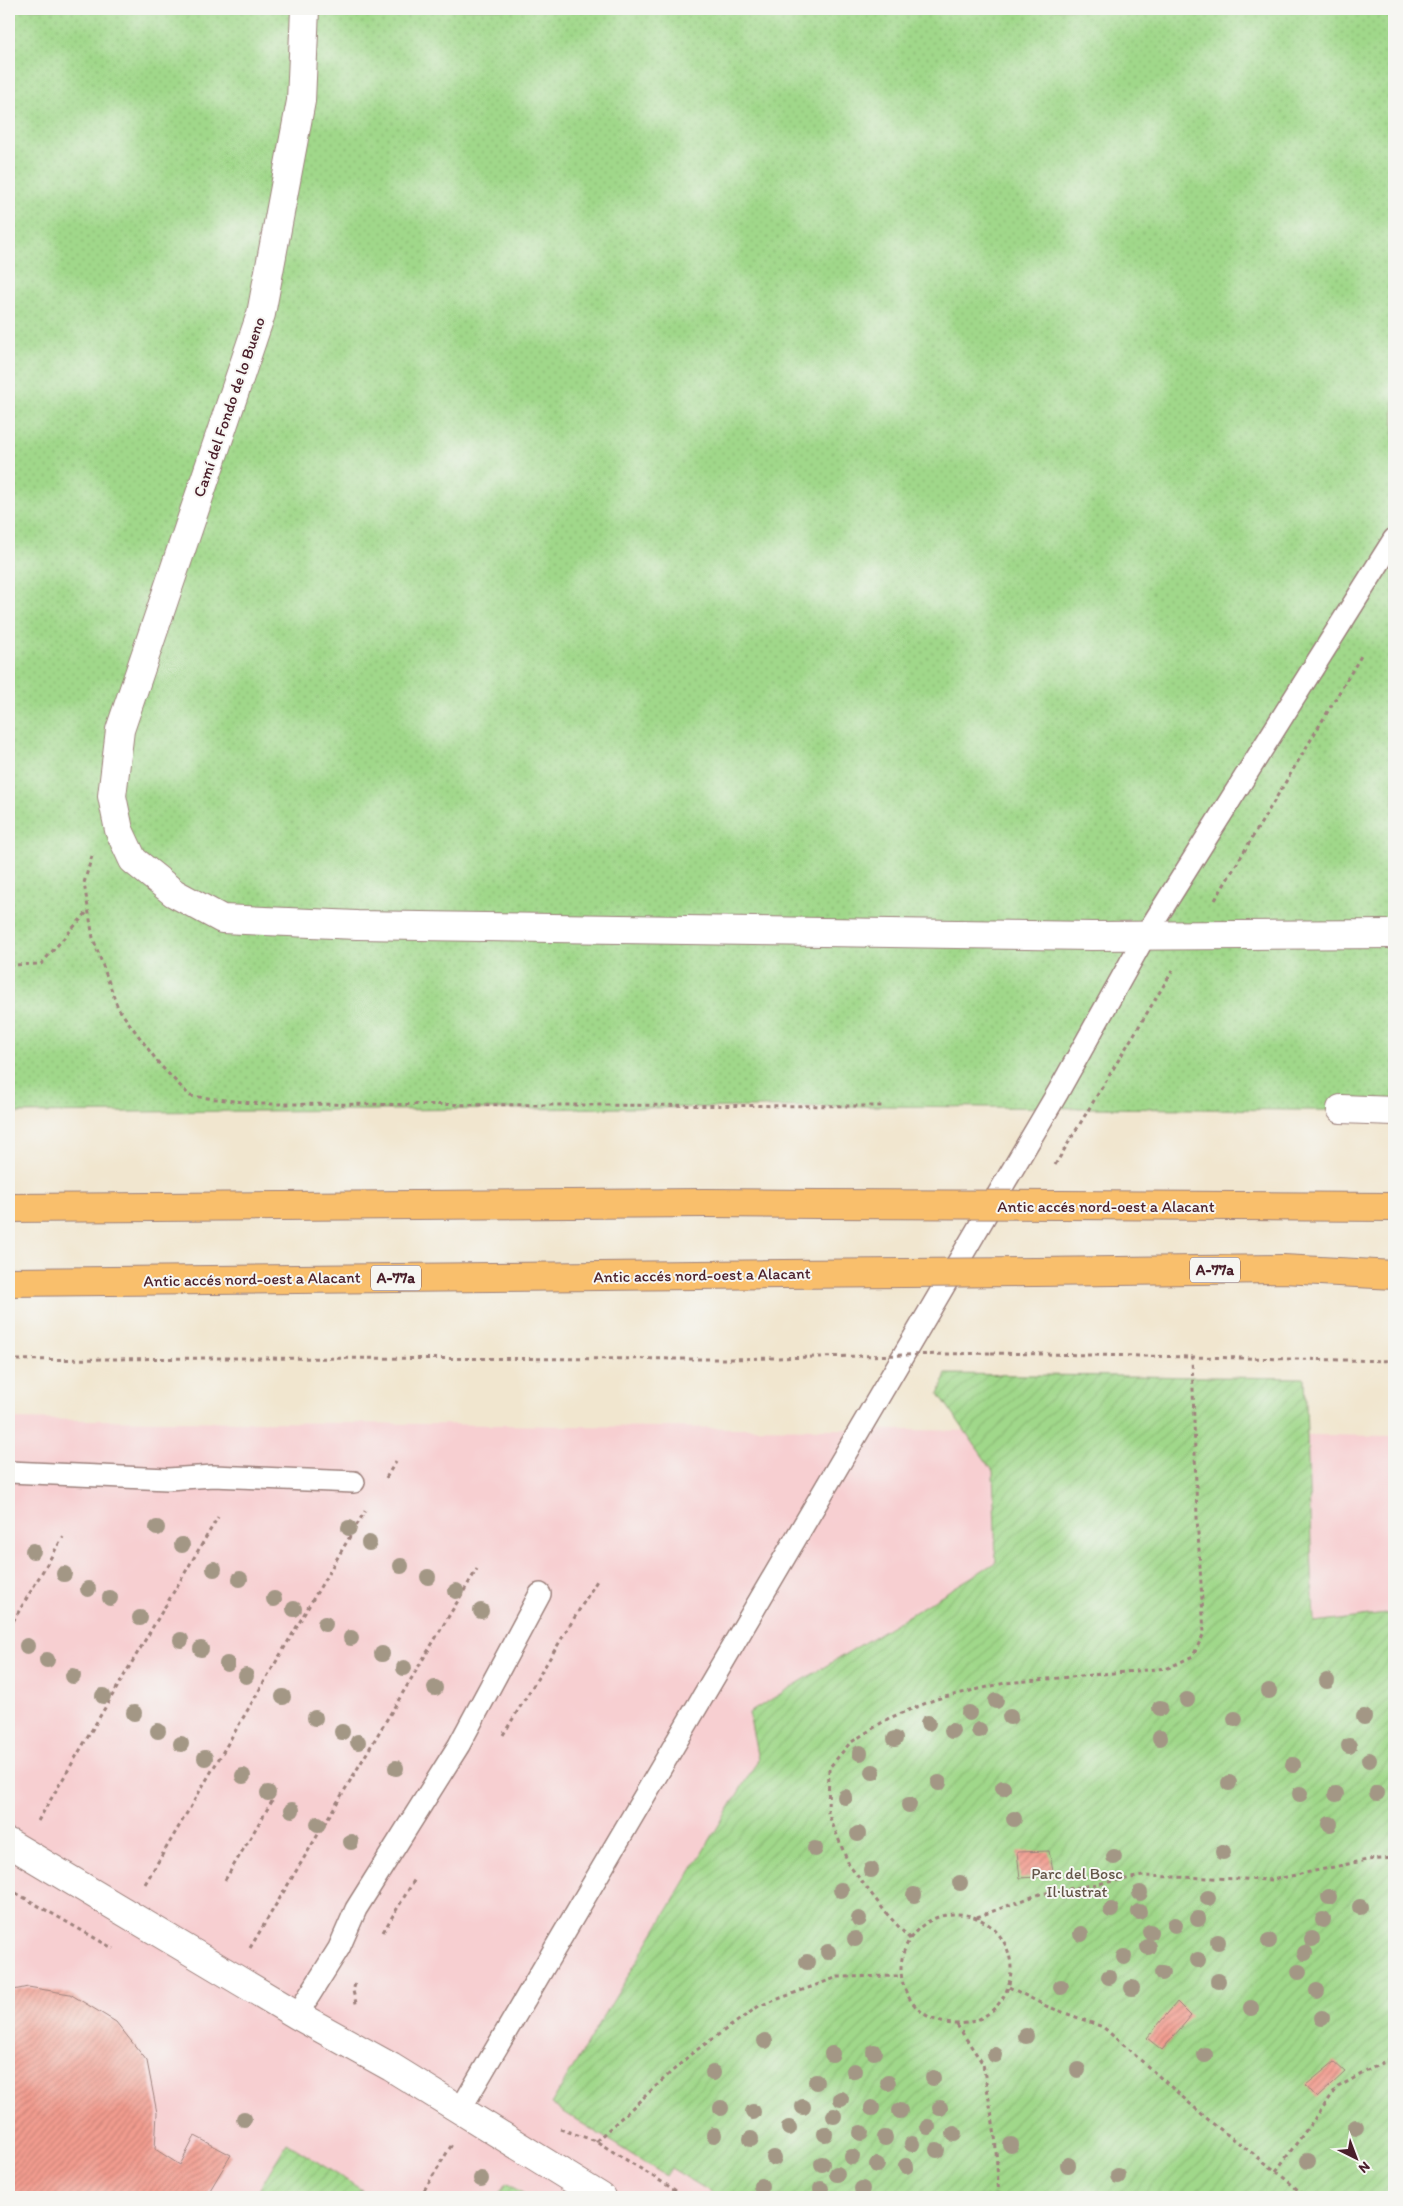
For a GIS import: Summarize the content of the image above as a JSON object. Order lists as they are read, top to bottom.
{
  "streets": {
    "main road": ["Antic accés nord-oest a Alacant", "A-77a"],
    "street": ["Camí del Fondo de lo Bueno"]
  },
  "parks": ["Parc del Bosc Il·lustrat"],
  "north": "bottom right"
}
